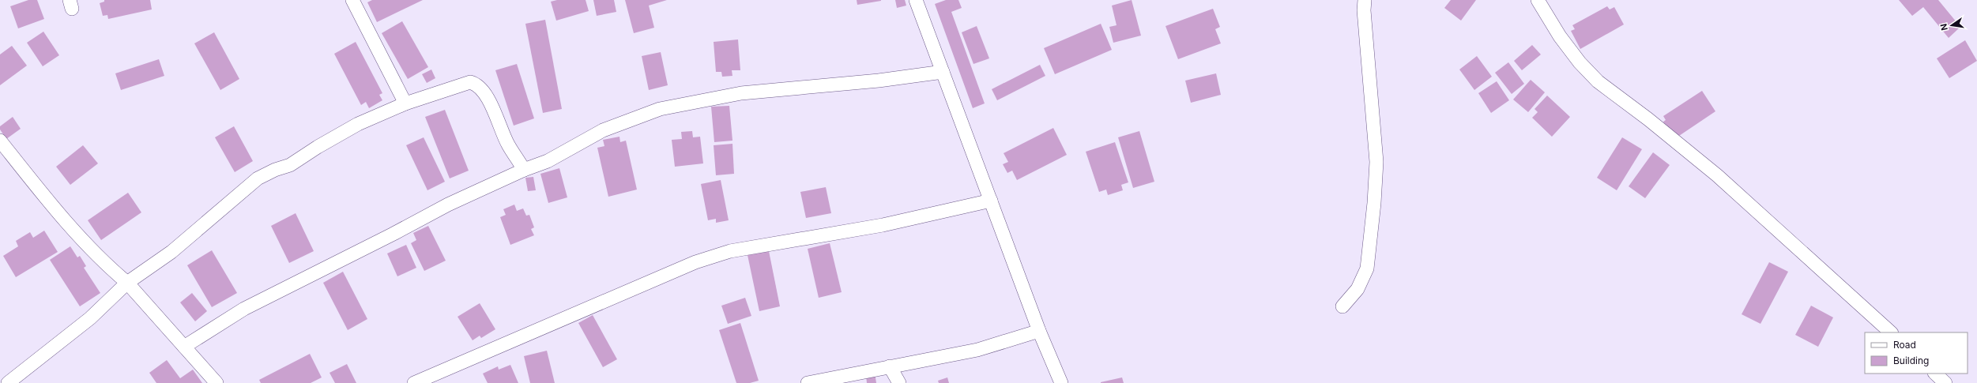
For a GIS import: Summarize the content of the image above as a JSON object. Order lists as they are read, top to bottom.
{
  "legend": ["Road", "Building"],
  "north": "left"
}
